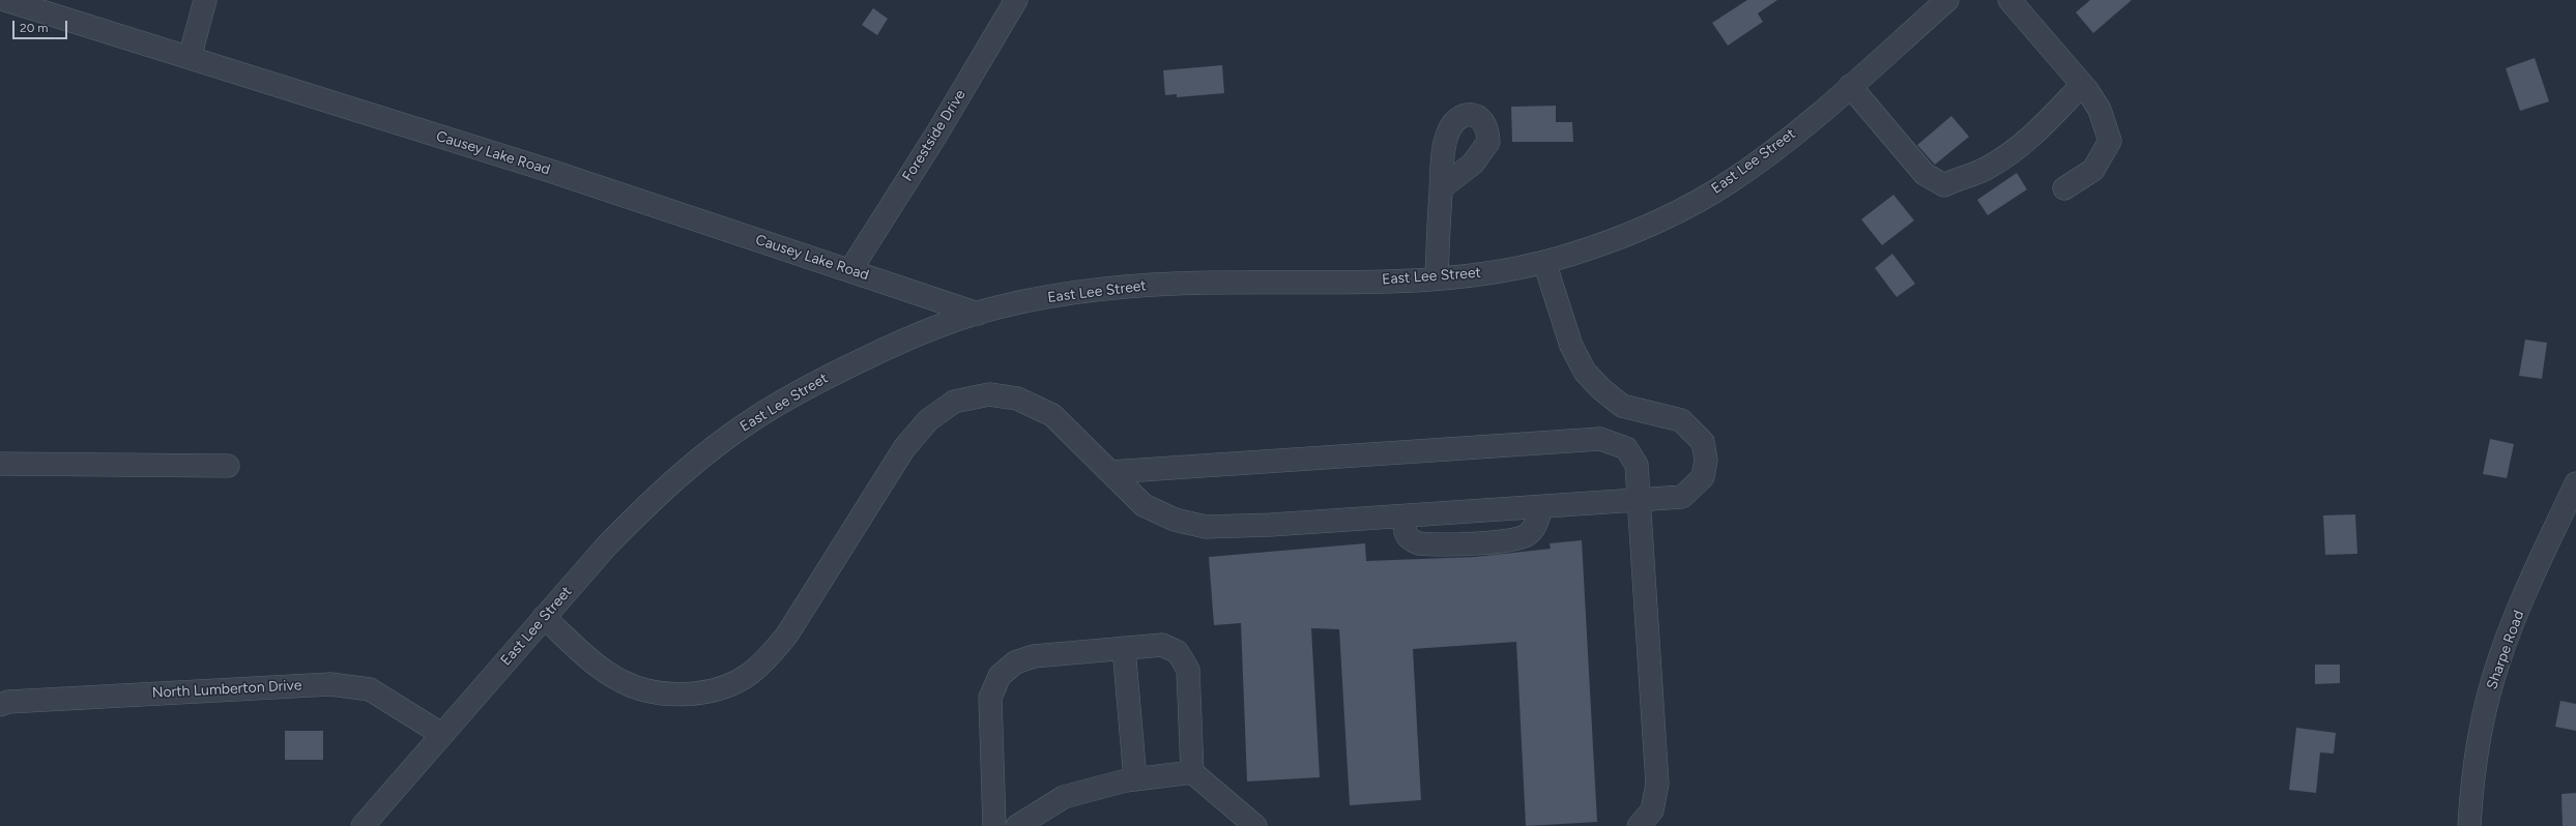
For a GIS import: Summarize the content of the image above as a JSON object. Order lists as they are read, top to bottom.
{
  "streets": {
    "street": [
      "Forestside Drive",
      "Causey Lake Road",
      "East Lee Street",
      "Sharpe Road",
      "North Lumberton Drive"
    ]
  },
  "crossings": [
    ["Forestside Drive", "Causey Lake Road"],
    ["Causey Lake Road", "East Lee Street"],
    ["East Lee Street", "North Lumberton Drive"]
  ],
  "scale_bar": "20 m"
}
